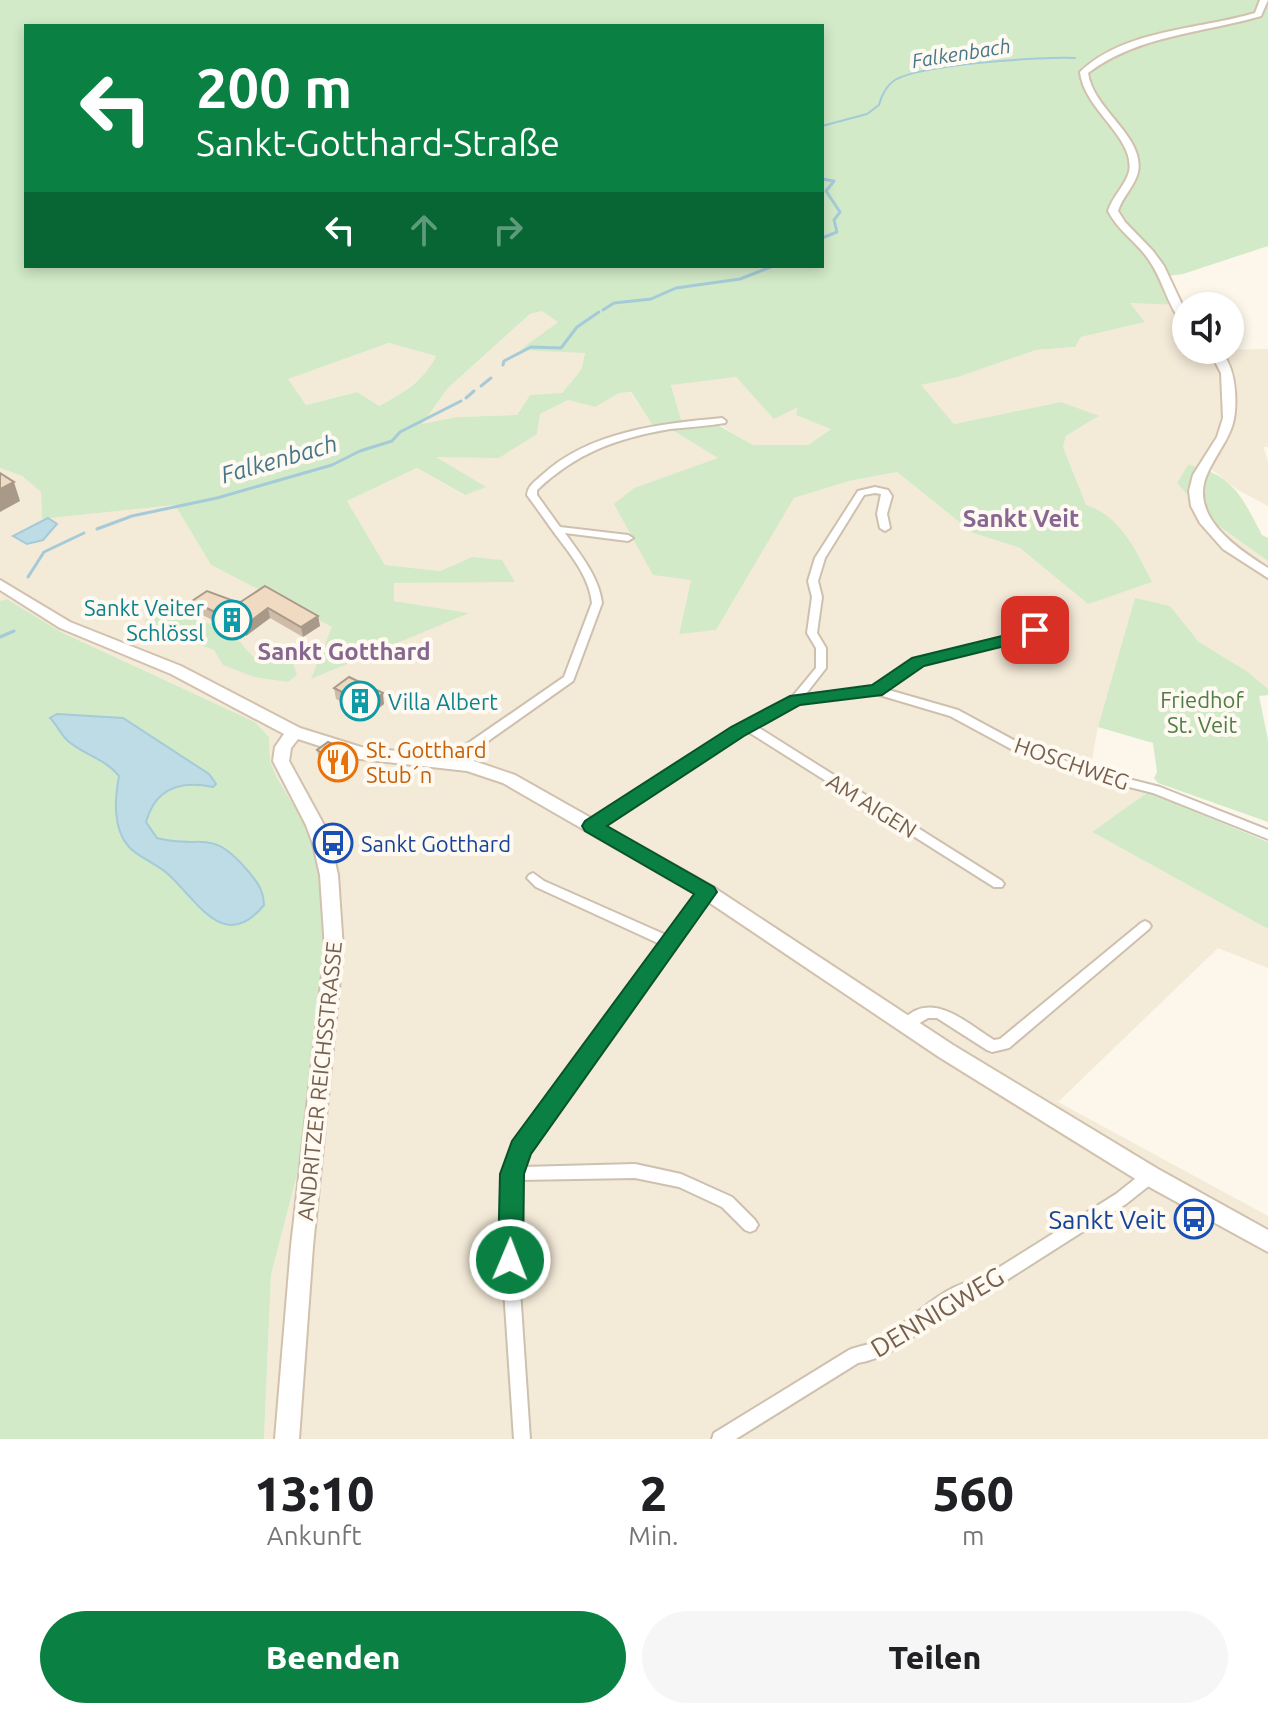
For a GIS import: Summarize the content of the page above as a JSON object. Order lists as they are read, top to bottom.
{
  "streets": {
    "street": [
      "HOSCHWEG",
      "AM AIGEN",
      "ANDRITZER REICHSSTRASSE",
      "DENNIGWEG"
    ]
  },
  "crossings": [
    ["HOSCHWEG", "AM AIGEN"]
  ],
  "districts": ["Sankt Veit", "Sankt Gotthard"],
  "water": ["Falkenbach"],
  "parks": ["Friedhof St. Veit"],
  "places": {
    "building": ["Sankt Veiter Schlössl", "Villa Albert"],
    "restaurant": ["St. Gotthard Stub´n"],
    "bus stop": ["Sankt Gotthard", "Sankt Veit"]
  },
  "page": {
    "turn": ["200 m", "Sankt-Gotthard-Straße"],
    "eta": [
      "13:10",
      "Ankunft",
      "2",
      "Min.",
      "560",
      "m"
    ],
    "buttons": ["Beenden", "Teilen"]
  }
}
